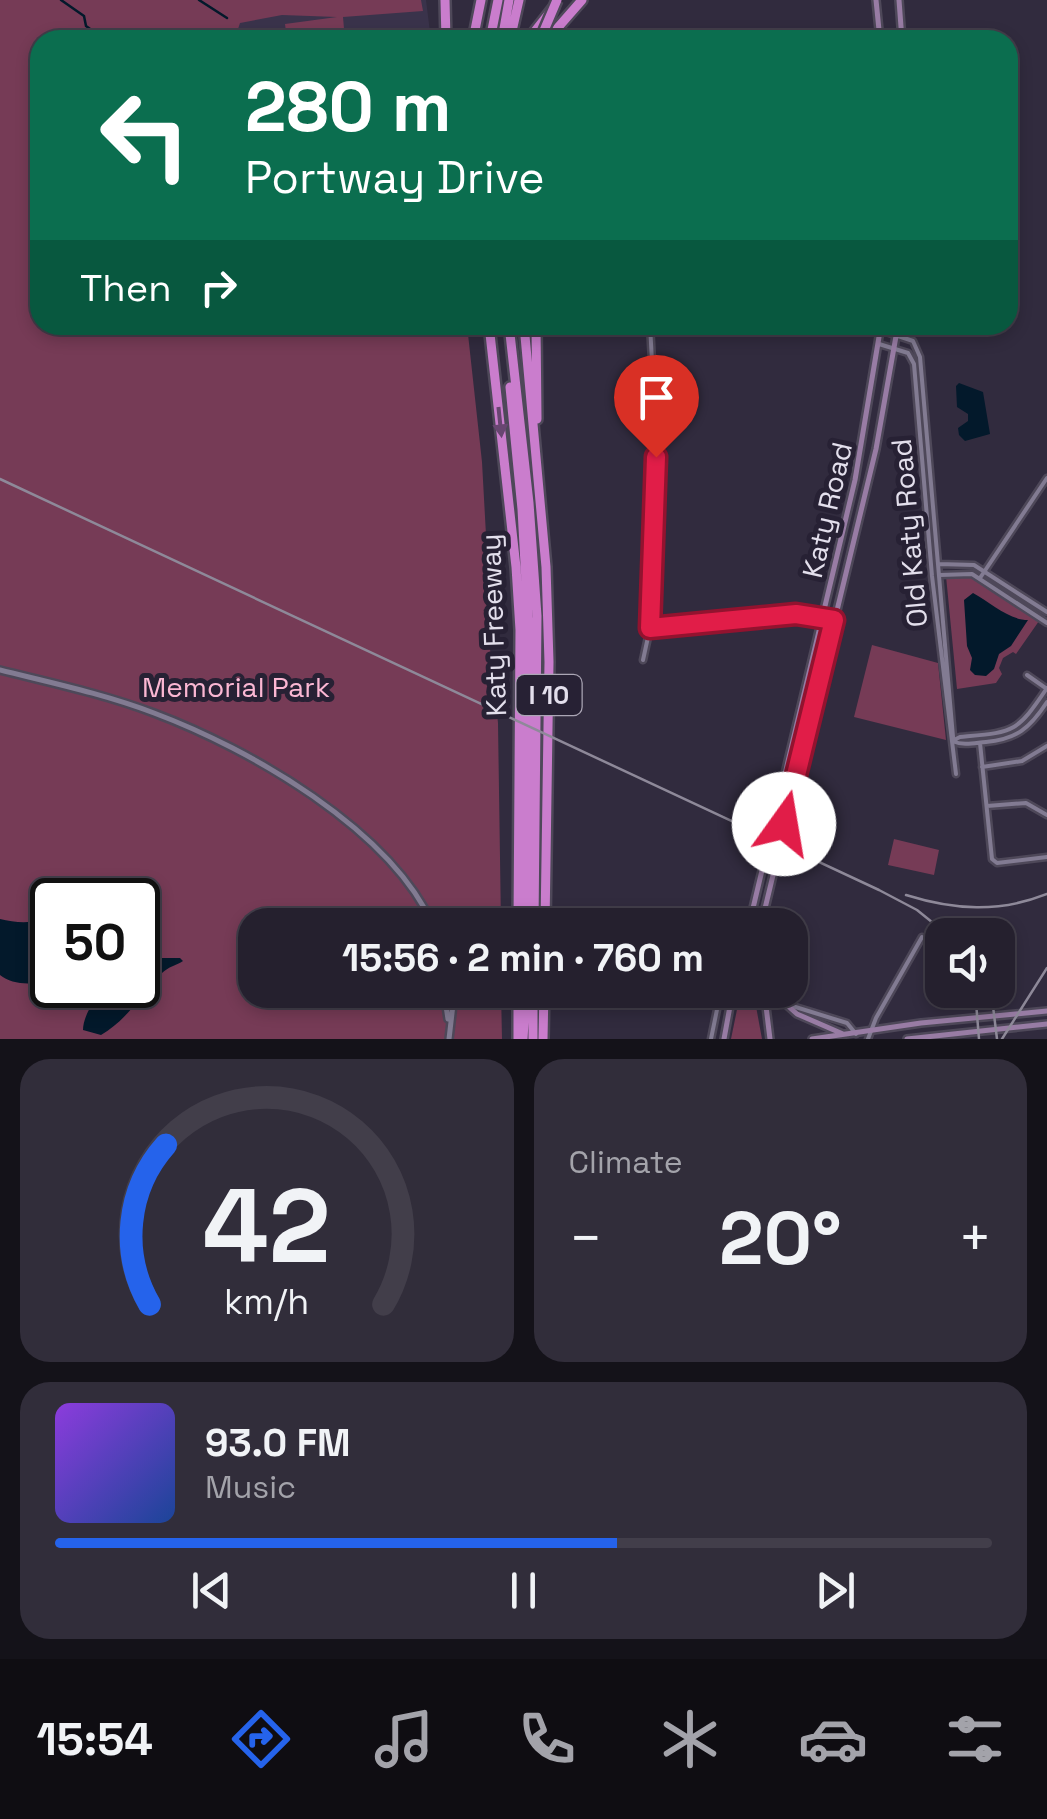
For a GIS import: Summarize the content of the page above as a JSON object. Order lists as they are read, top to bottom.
{
  "streets": {
    "highway": ["Katy Freeway", "I 10"],
    "main road": ["Katy Road"],
    "street": ["Old Katy Road"]
  },
  "crossings": [
    ["Katy Road", "Old Katy Road"]
  ],
  "parks": ["Memorial Park"],
  "page": {
    "turn": ["280 m", "Portway Drive"],
    "then": "Then",
    "limit": "50",
    "trip": "15:56 · 2 min · 760 m",
    "tile": "Climate",
    "heat": ["−", "20°", "+"],
    "song": ["93.0 FM", "Music"],
    "tabs": "15:54",
    "gauge": ["42", "km/h"]
  }
}
